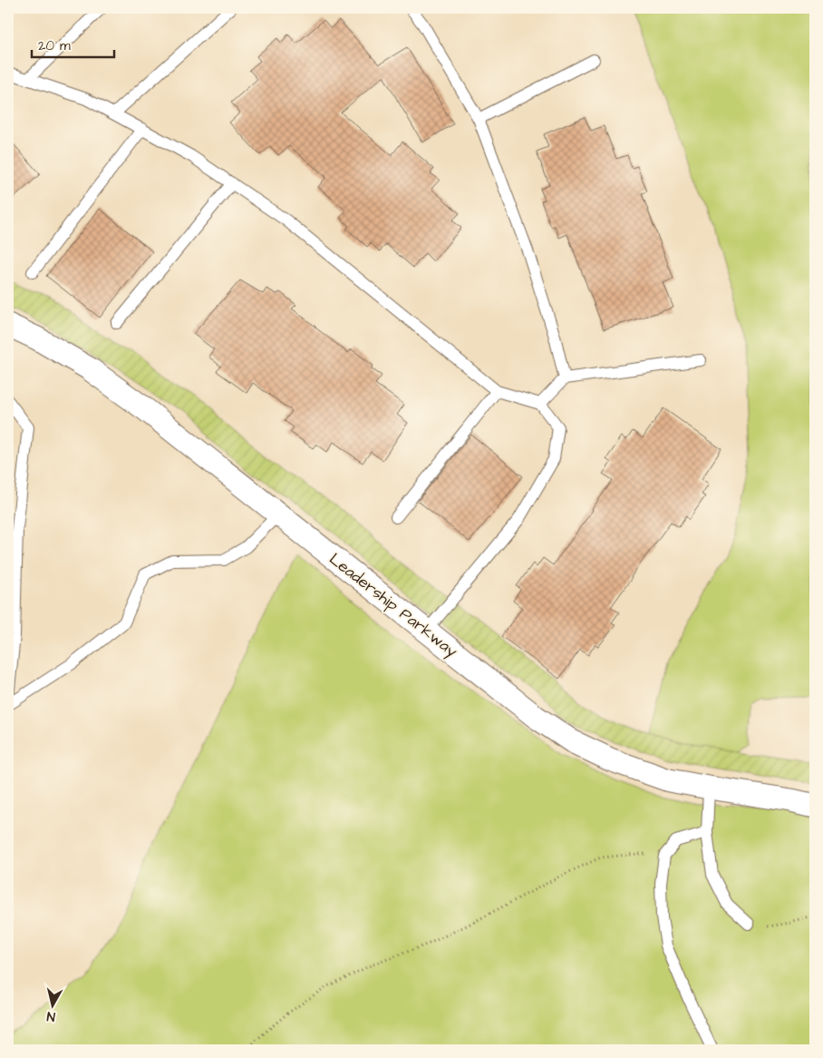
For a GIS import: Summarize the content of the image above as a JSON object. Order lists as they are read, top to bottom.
{
  "streets": {
    "street": ["Leadership Parkway"]
  },
  "scale_bar": "20 m",
  "north": "bottom"
}
